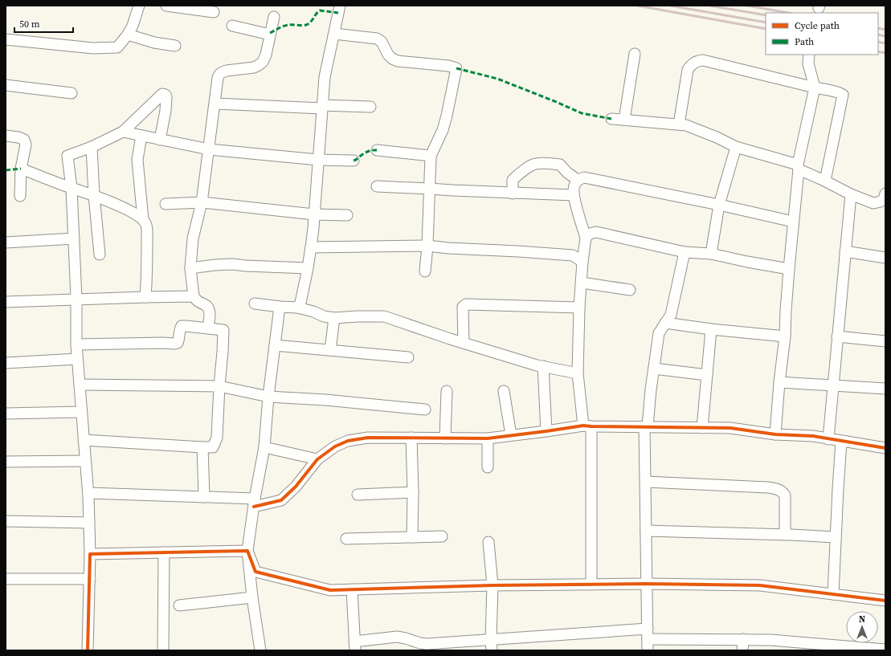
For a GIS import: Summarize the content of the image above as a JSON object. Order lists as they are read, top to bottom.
{
  "legend": ["Cycle path", "Path"],
  "scale_bar": "50 m",
  "north": "top"
}
